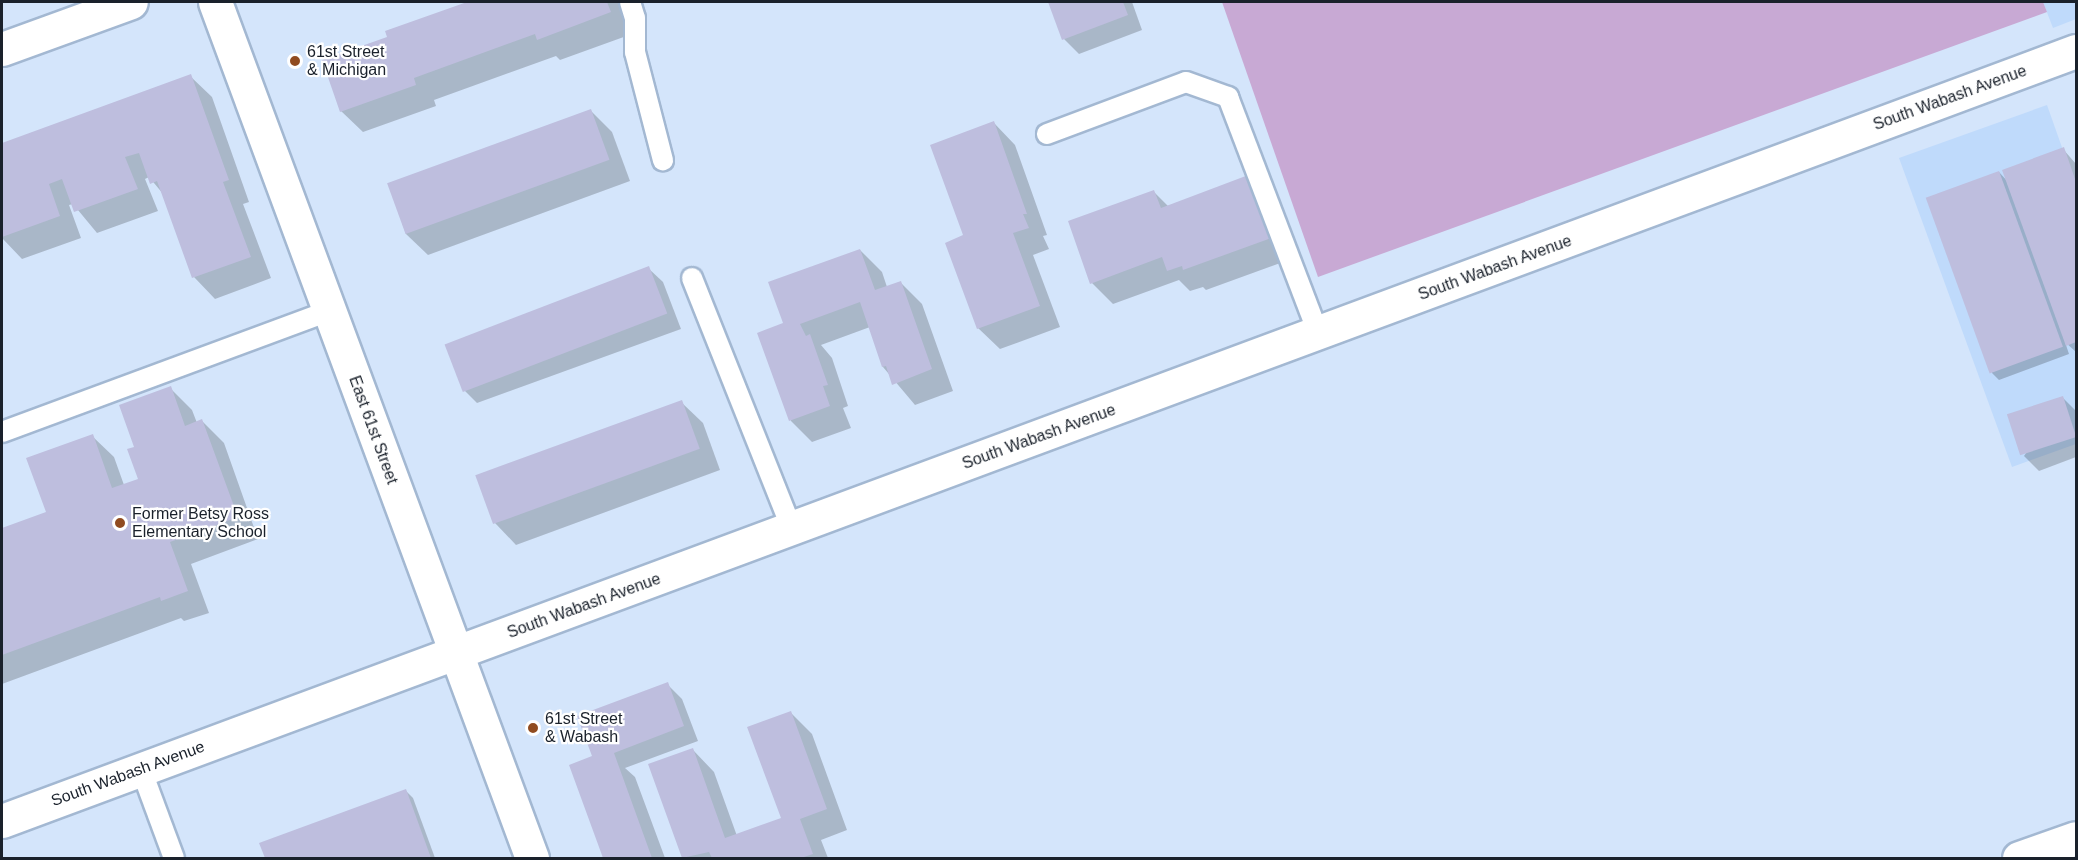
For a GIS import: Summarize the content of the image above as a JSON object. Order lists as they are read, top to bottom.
{
  "streets": {
    "street": ["South Wabash Avenue", "East 61st Street"]
  },
  "crossings": [
    ["South Wabash Avenue", "East 61st Street"]
  ],
  "places": ["61st Street & Michigan", "Former Betsy Ross Elementary School", "61st Street & Wabash"]
}
